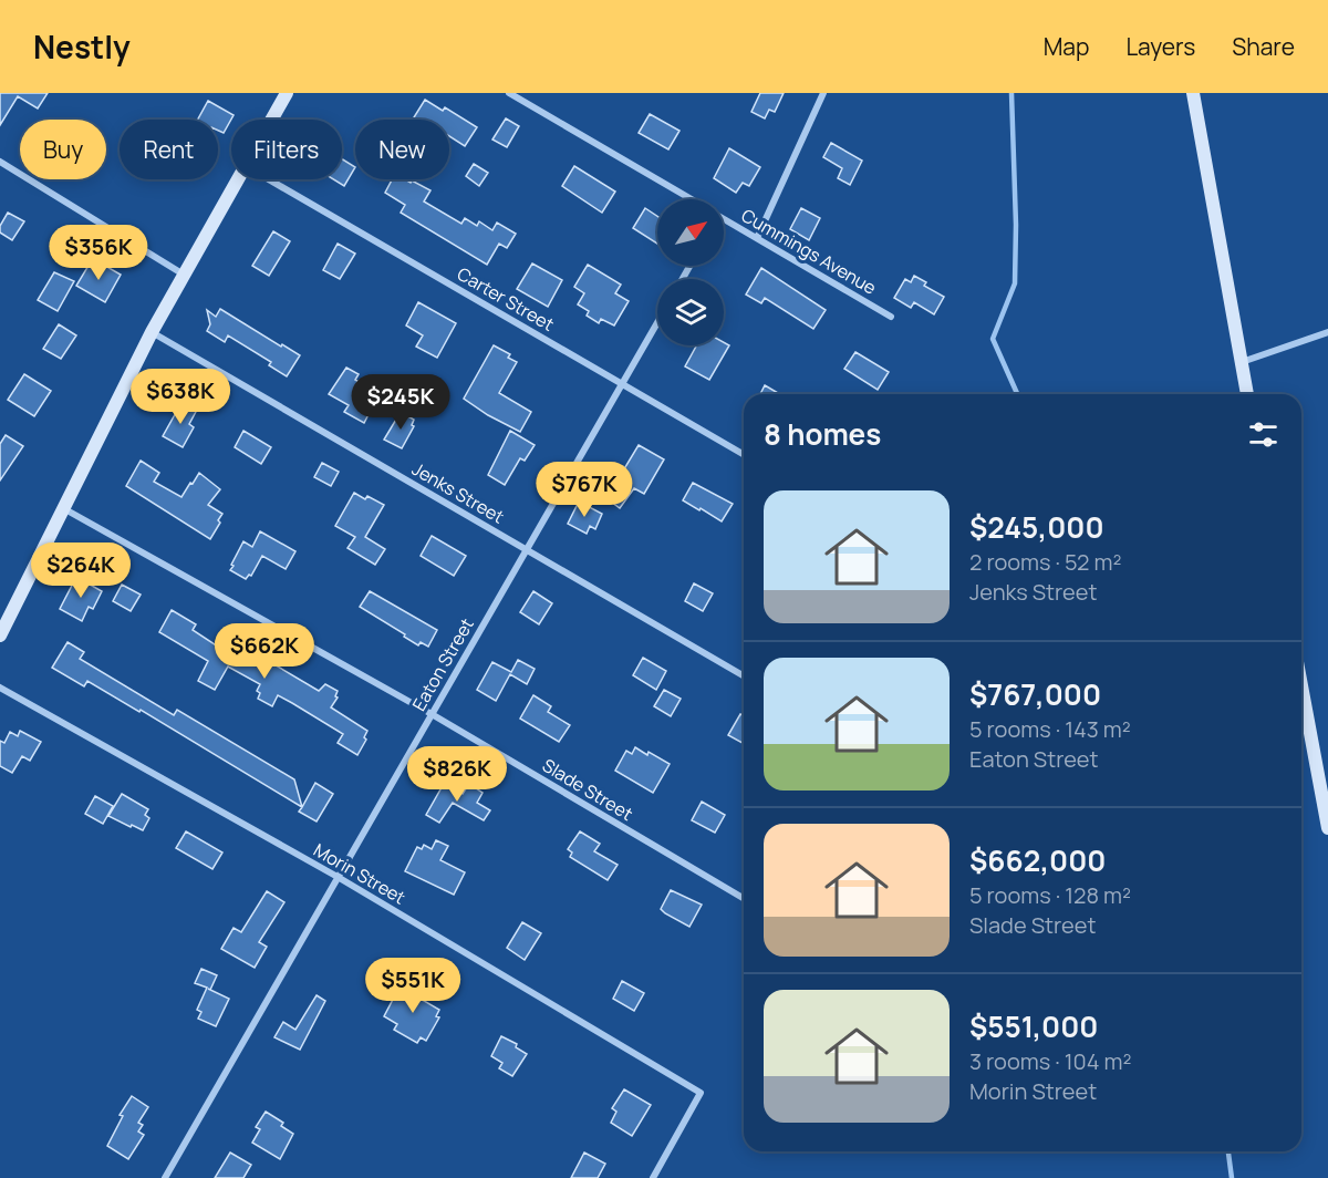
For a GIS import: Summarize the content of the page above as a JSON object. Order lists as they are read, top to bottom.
{
  "streets": {
    "street": [
      "Cummings Avenue",
      "Carter Street",
      "Jenks Street",
      "Eaton Street",
      "Slade Street",
      "Morin Street"
    ]
  },
  "crossings": [
    ["Carter Street", "Eaton Street"],
    ["Jenks Street", "Eaton Street"],
    ["Eaton Street", "Slade Street"],
    ["Eaton Street", "Morin Street"]
  ],
  "north": "top right",
  "page": {
    "header": "Nestly",
    "nav": ["Map", "Layers", "Share"],
    "chip": [
      "Buy",
      "Rent",
      "Filters",
      "New"
    ],
    "price": [
      "$356K",
      "$638K",
      "$245K",
      "$767K",
      "$264K",
      "$662K",
      "$826K",
      "$551K"
    ],
    "heading": "8 homes",
    "list": [
      {
        "name": "$245,000",
        "note": "2 rooms · 52 m² · Jenks Street"
      },
      {
        "name": "$767,000",
        "note": "5 rooms · 143 m² · Eaton Street"
      },
      {
        "name": "$662,000",
        "note": "5 rooms · 128 m² · Slade Street"
      },
      {
        "name": "$551,000",
        "note": "3 rooms · 104 m² · Morin Street"
      }
    ]
  }
}
